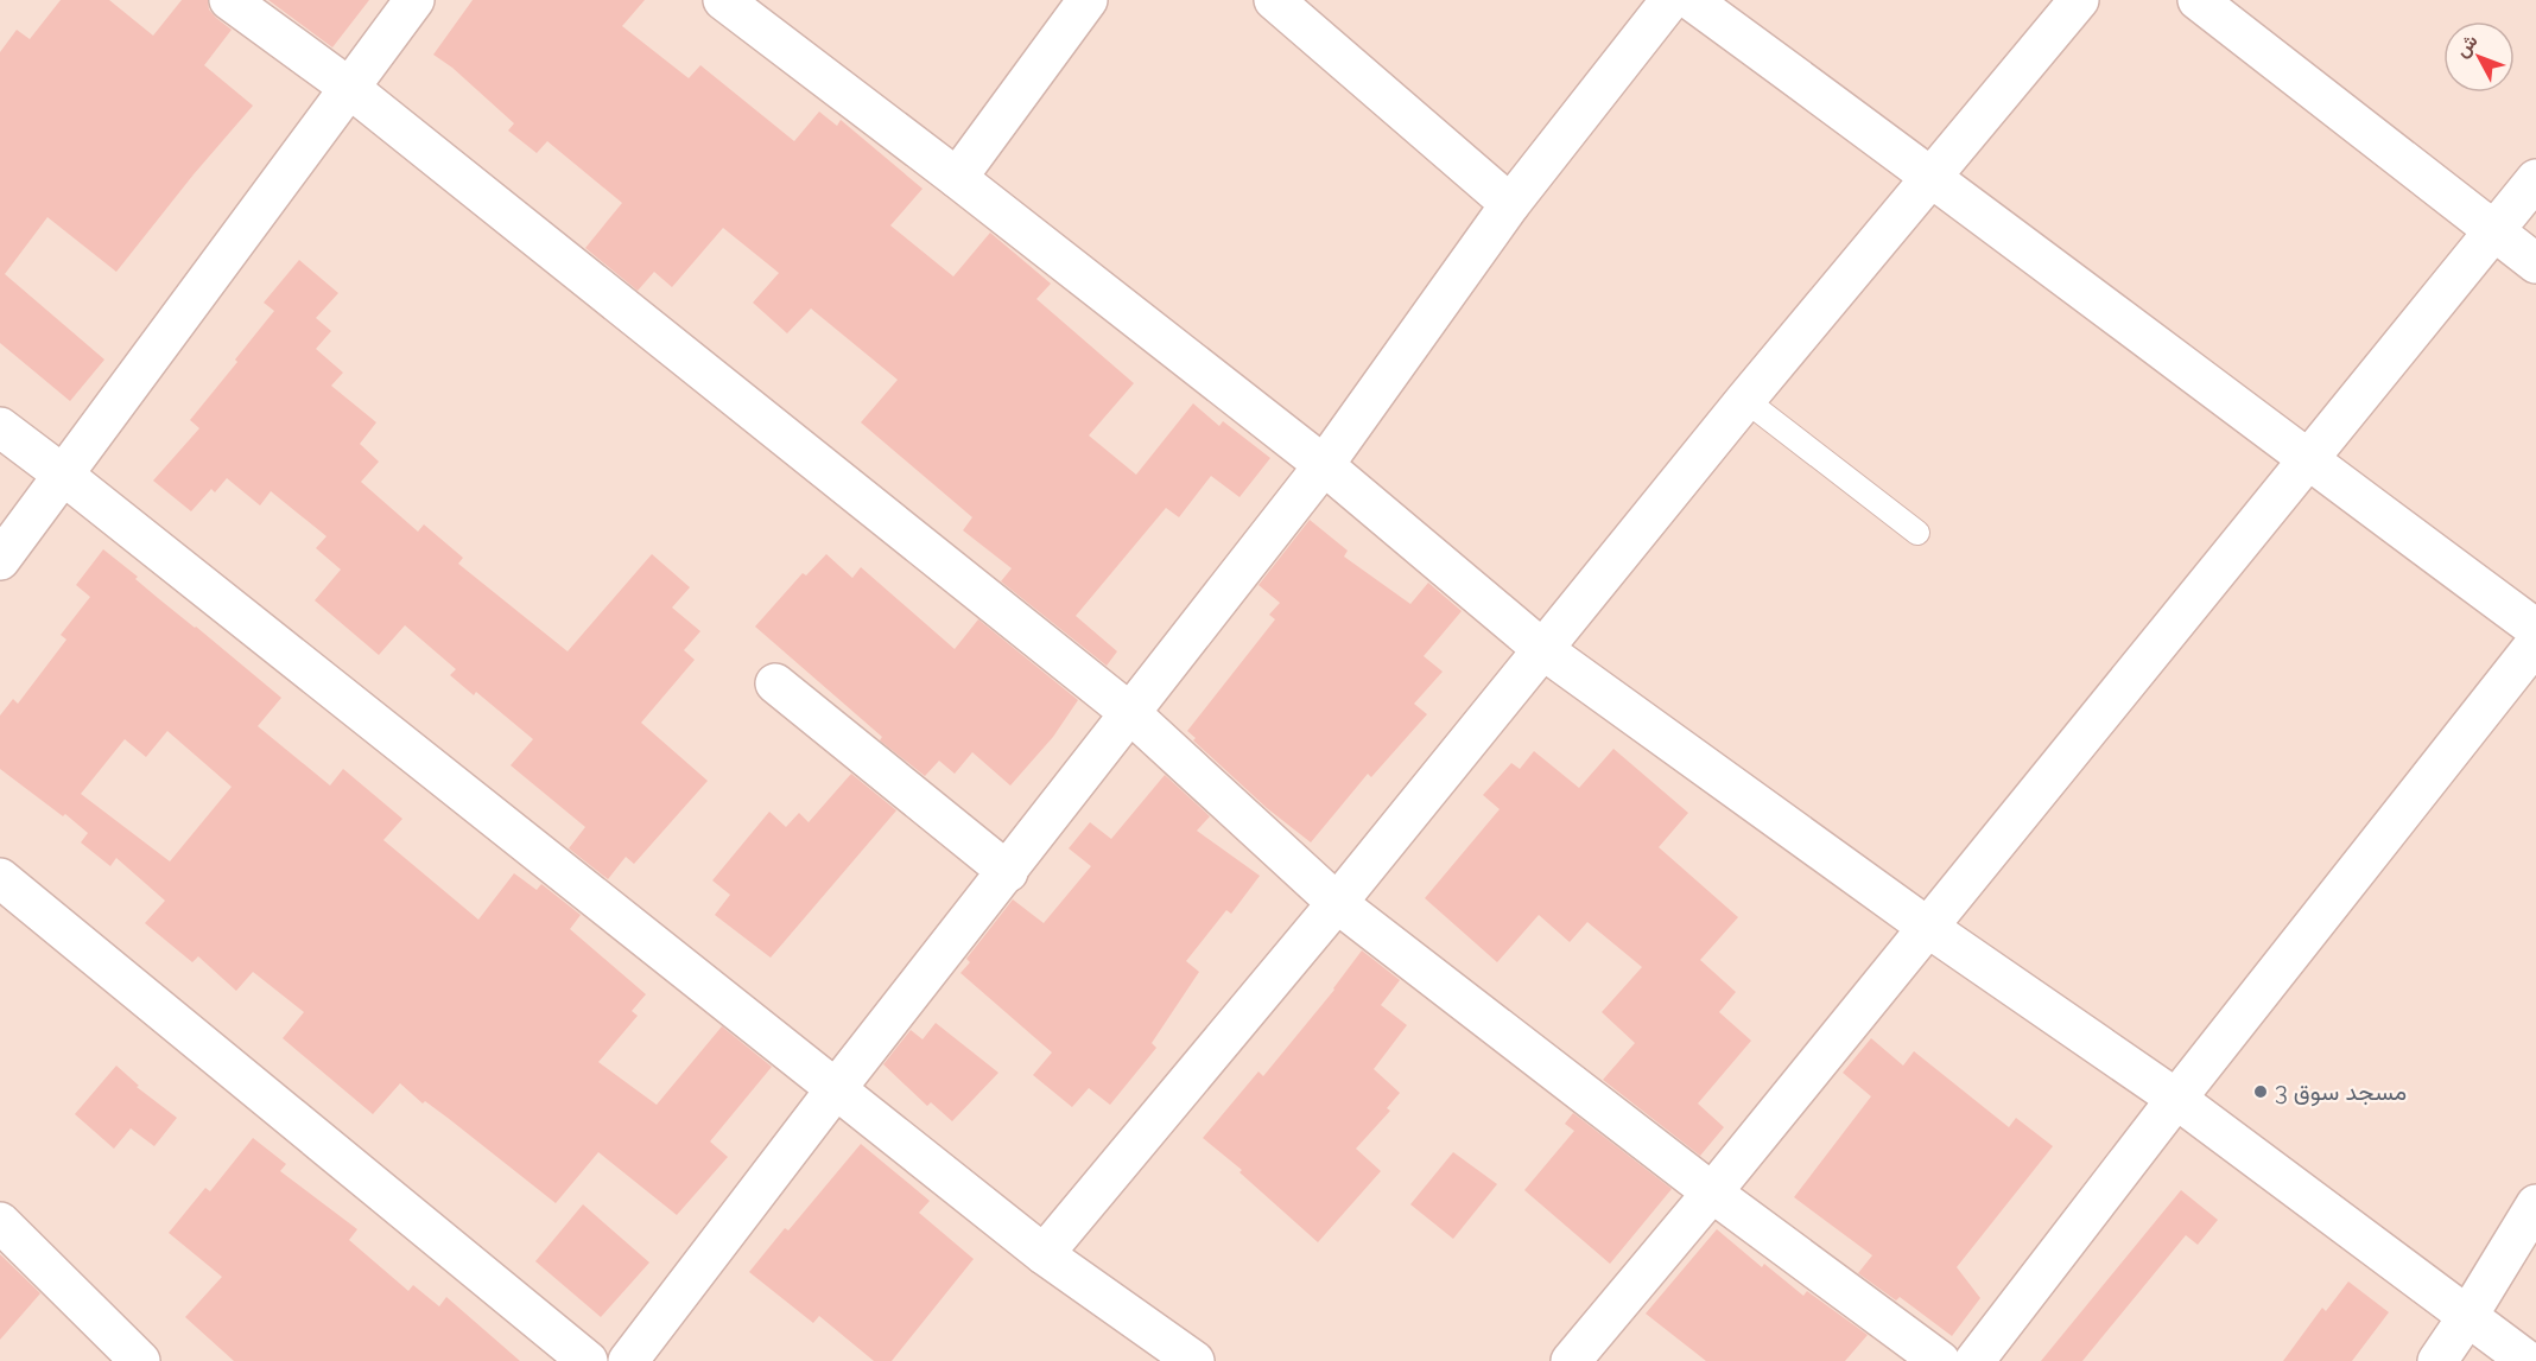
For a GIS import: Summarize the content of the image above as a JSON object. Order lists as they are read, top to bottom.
{
  "places": ["مسجد سوق 3"],
  "north": "top left"
}
